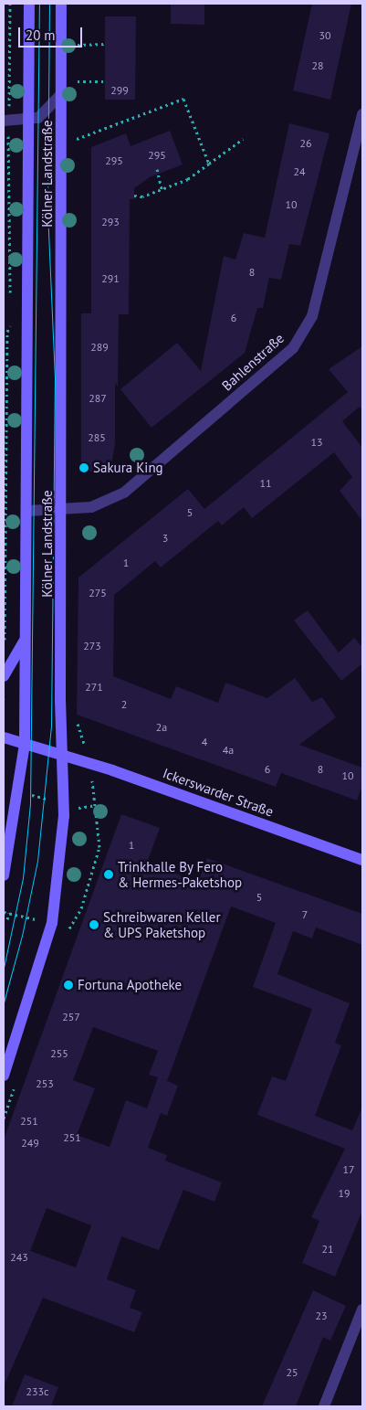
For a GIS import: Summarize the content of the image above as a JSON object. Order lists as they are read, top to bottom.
{
  "streets": {
    "main road": ["Kölner Landstraße", "Ickerswarder Straße"],
    "street": ["Bahlenstraße"]
  },
  "crossings": [
    ["Kölner Landstraße", "Bahlenstraße"],
    ["Kölner Landstraße", "Ickerswarder Straße"]
  ],
  "places": [
    "Sakura King",
    "Trinkhalle By Fero & Hermes-Paketshop",
    "Schreibwaren Keller & UPS Paketshop",
    "Fortuna Apotheke"
  ],
  "house_numbers": [
    "30",
    "28",
    "299",
    "26",
    "295",
    "295",
    "24",
    "10",
    "293",
    "8",
    "291",
    "6",
    "289",
    "287",
    "285",
    "13",
    "11",
    "5",
    "3",
    "1",
    "275",
    "273",
    "271",
    "2",
    "2a",
    "4",
    "4a",
    "6",
    "8",
    "10",
    "1",
    "5",
    "7",
    "257",
    "255",
    "253",
    "251",
    "251",
    "249",
    "17",
    "19",
    "21",
    "243",
    "23",
    "25",
    "233c"
  ],
  "scale_bar": "20 m"
}
